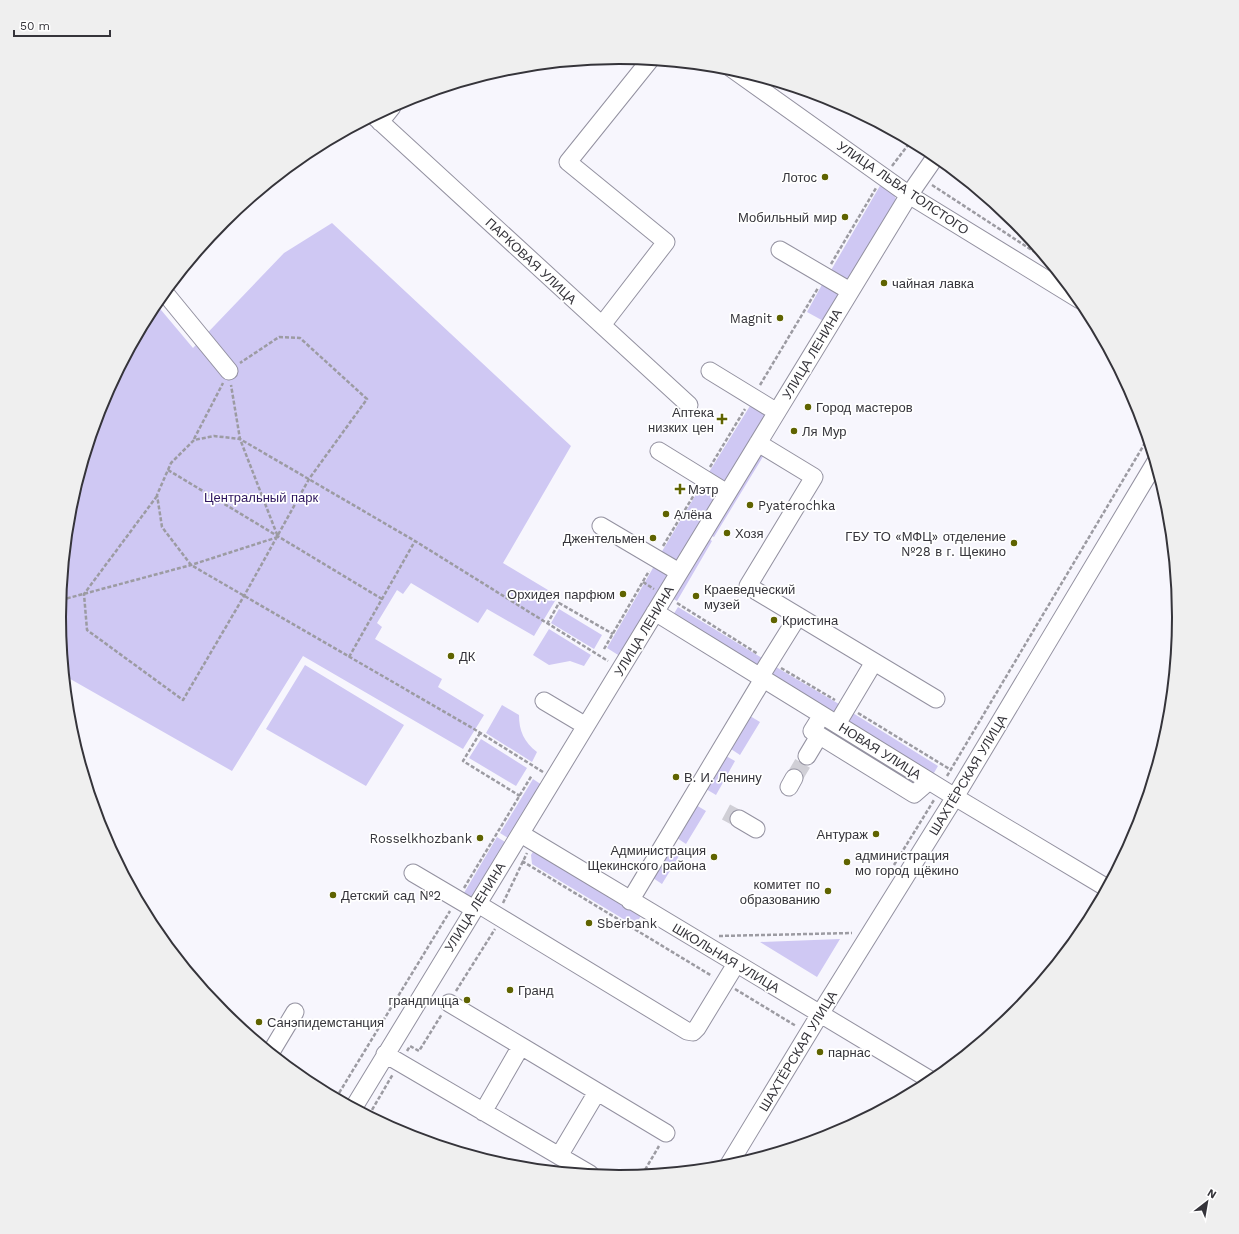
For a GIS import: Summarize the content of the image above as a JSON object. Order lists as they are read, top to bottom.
{
  "streets": {
    "street": [
      "УЛИЦА ЛЬВА ТОЛСТОГО",
      "ПАРКОВАЯ УЛИЦА",
      "УЛИЦА ЛЕНИНА",
      "НОВАЯ УЛИЦА",
      "ШАХТЁРСКАЯ УЛИЦА",
      "ШКОЛЬНАЯ УЛИЦА"
    ]
  },
  "crossings": [
    ["УЛИЦА ЛЬВА ТОЛСТОГО", "УЛИЦА ЛЕНИНА"],
    ["УЛИЦА ЛЕНИНА", "НОВАЯ УЛИЦА"],
    ["УЛИЦА ЛЕНИНА", "ШКОЛЬНАЯ УЛИЦА"],
    ["НОВАЯ УЛИЦА", "ШАХТЁРСКАЯ УЛИЦА"],
    ["ШАХТЁРСКАЯ УЛИЦА", "ШКОЛЬНАЯ УЛИЦА"]
  ],
  "parks": ["Центральный парк"],
  "places": {
    "other": [
      "Лотос",
      "Мобильный мир",
      "чайная лавка",
      "Magnit",
      "Город мастеров",
      "Ля Мур",
      "Pyaterochka",
      "Алёна",
      "Хозя",
      "Джентельмен",
      "ГБУ ТО «МФЦ» отделение №28 в г. Щекино",
      "Орхидея парфюм",
      "Краеведческий музей",
      "Кристина",
      "ДК",
      "В. И. Ленину",
      "Антураж",
      "Rosselkhozbank",
      "Администрация Щекинского района",
      "администрация мо город щёкино",
      "комитет по образованию",
      "Детский сад №2",
      "Sberbank",
      "Гранд",
      "грандпицца",
      "Санэпидемстанция",
      "парнас"
    ],
    "health": ["Аптека низких цен", "Мэтр"]
  },
  "scale_bar": "50 m",
  "north": "top right"
}
